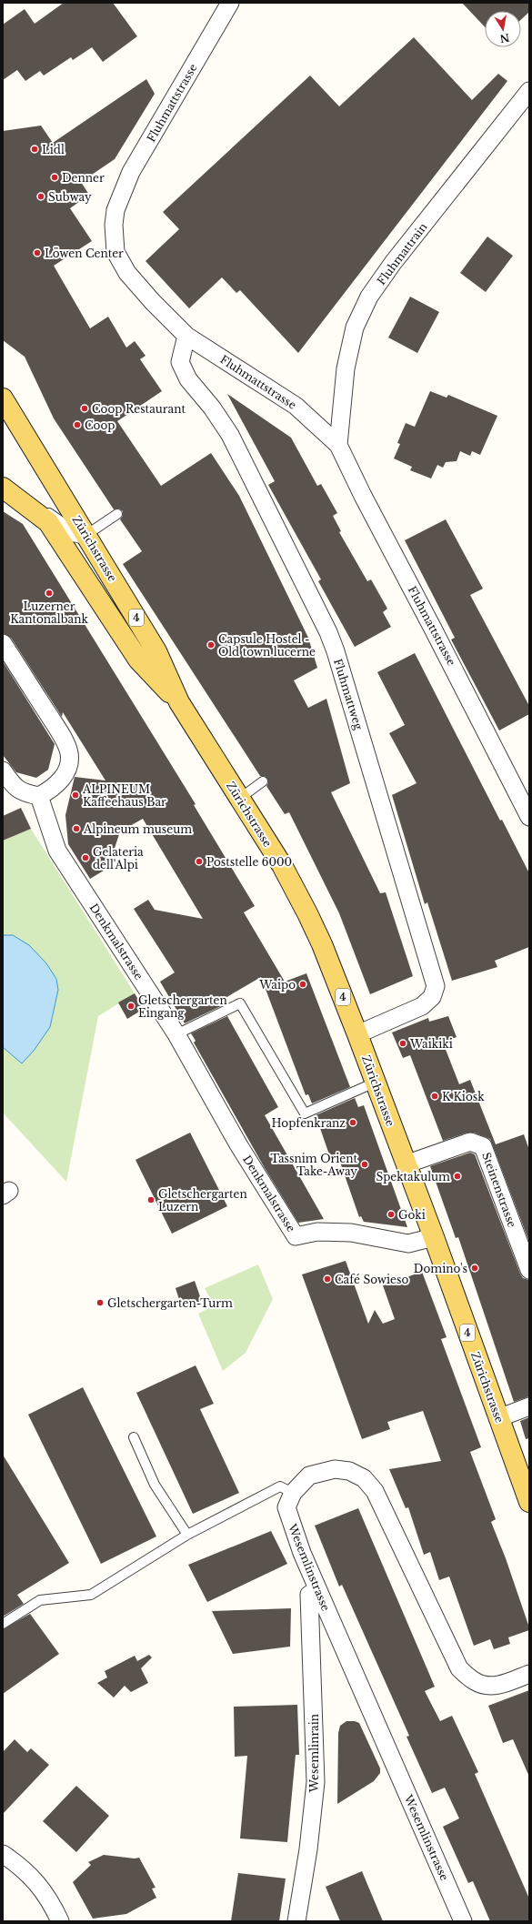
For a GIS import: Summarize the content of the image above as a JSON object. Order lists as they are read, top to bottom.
{
  "streets": {
    "main road": ["Zürichstrasse", "4"],
    "street": [
      "Fluhmattstrasse",
      "Fluhmattrain",
      "Fluhmattweg",
      "Denkmalstrasse",
      "Steinenstrasse",
      "Wesemlinstrasse",
      "Wesemlinrain"
    ]
  },
  "crossings": [
    ["Fluhmattstrasse", "Fluhmattrain"],
    ["Fluhmattstrasse", "Fluhmattweg"],
    ["Zürichstrasse", "Fluhmattweg"],
    ["Zürichstrasse", "Denkmalstrasse"],
    ["Zürichstrasse", "Steinenstrasse"],
    ["Wesemlinstrasse", "Wesemlinrain"]
  ],
  "places": [
    "Lidl",
    "Denner",
    "Subway",
    "Löwen Center",
    "Coop Restaurant",
    "Coop",
    "Luzerner Kantonalbank",
    "Capsule Hostel - Old town lucerne",
    "ALPINEUM Kaffeehaus Bar",
    "Alpineum museum",
    "Gelateria dell'Alpi",
    "Poststelle 6000",
    "Waipo",
    "Gletschergarten Eingang",
    "Waikiki",
    "K Kiosk",
    "Hopfenkranz",
    "Tassnim Orient Take-Away",
    "Spektakulum",
    "Gletschergarten Luzern",
    "Goki",
    "Domino's",
    "Café Sowieso",
    "Gletschergarten-Turm"
  ],
  "north": "bottom"
}
